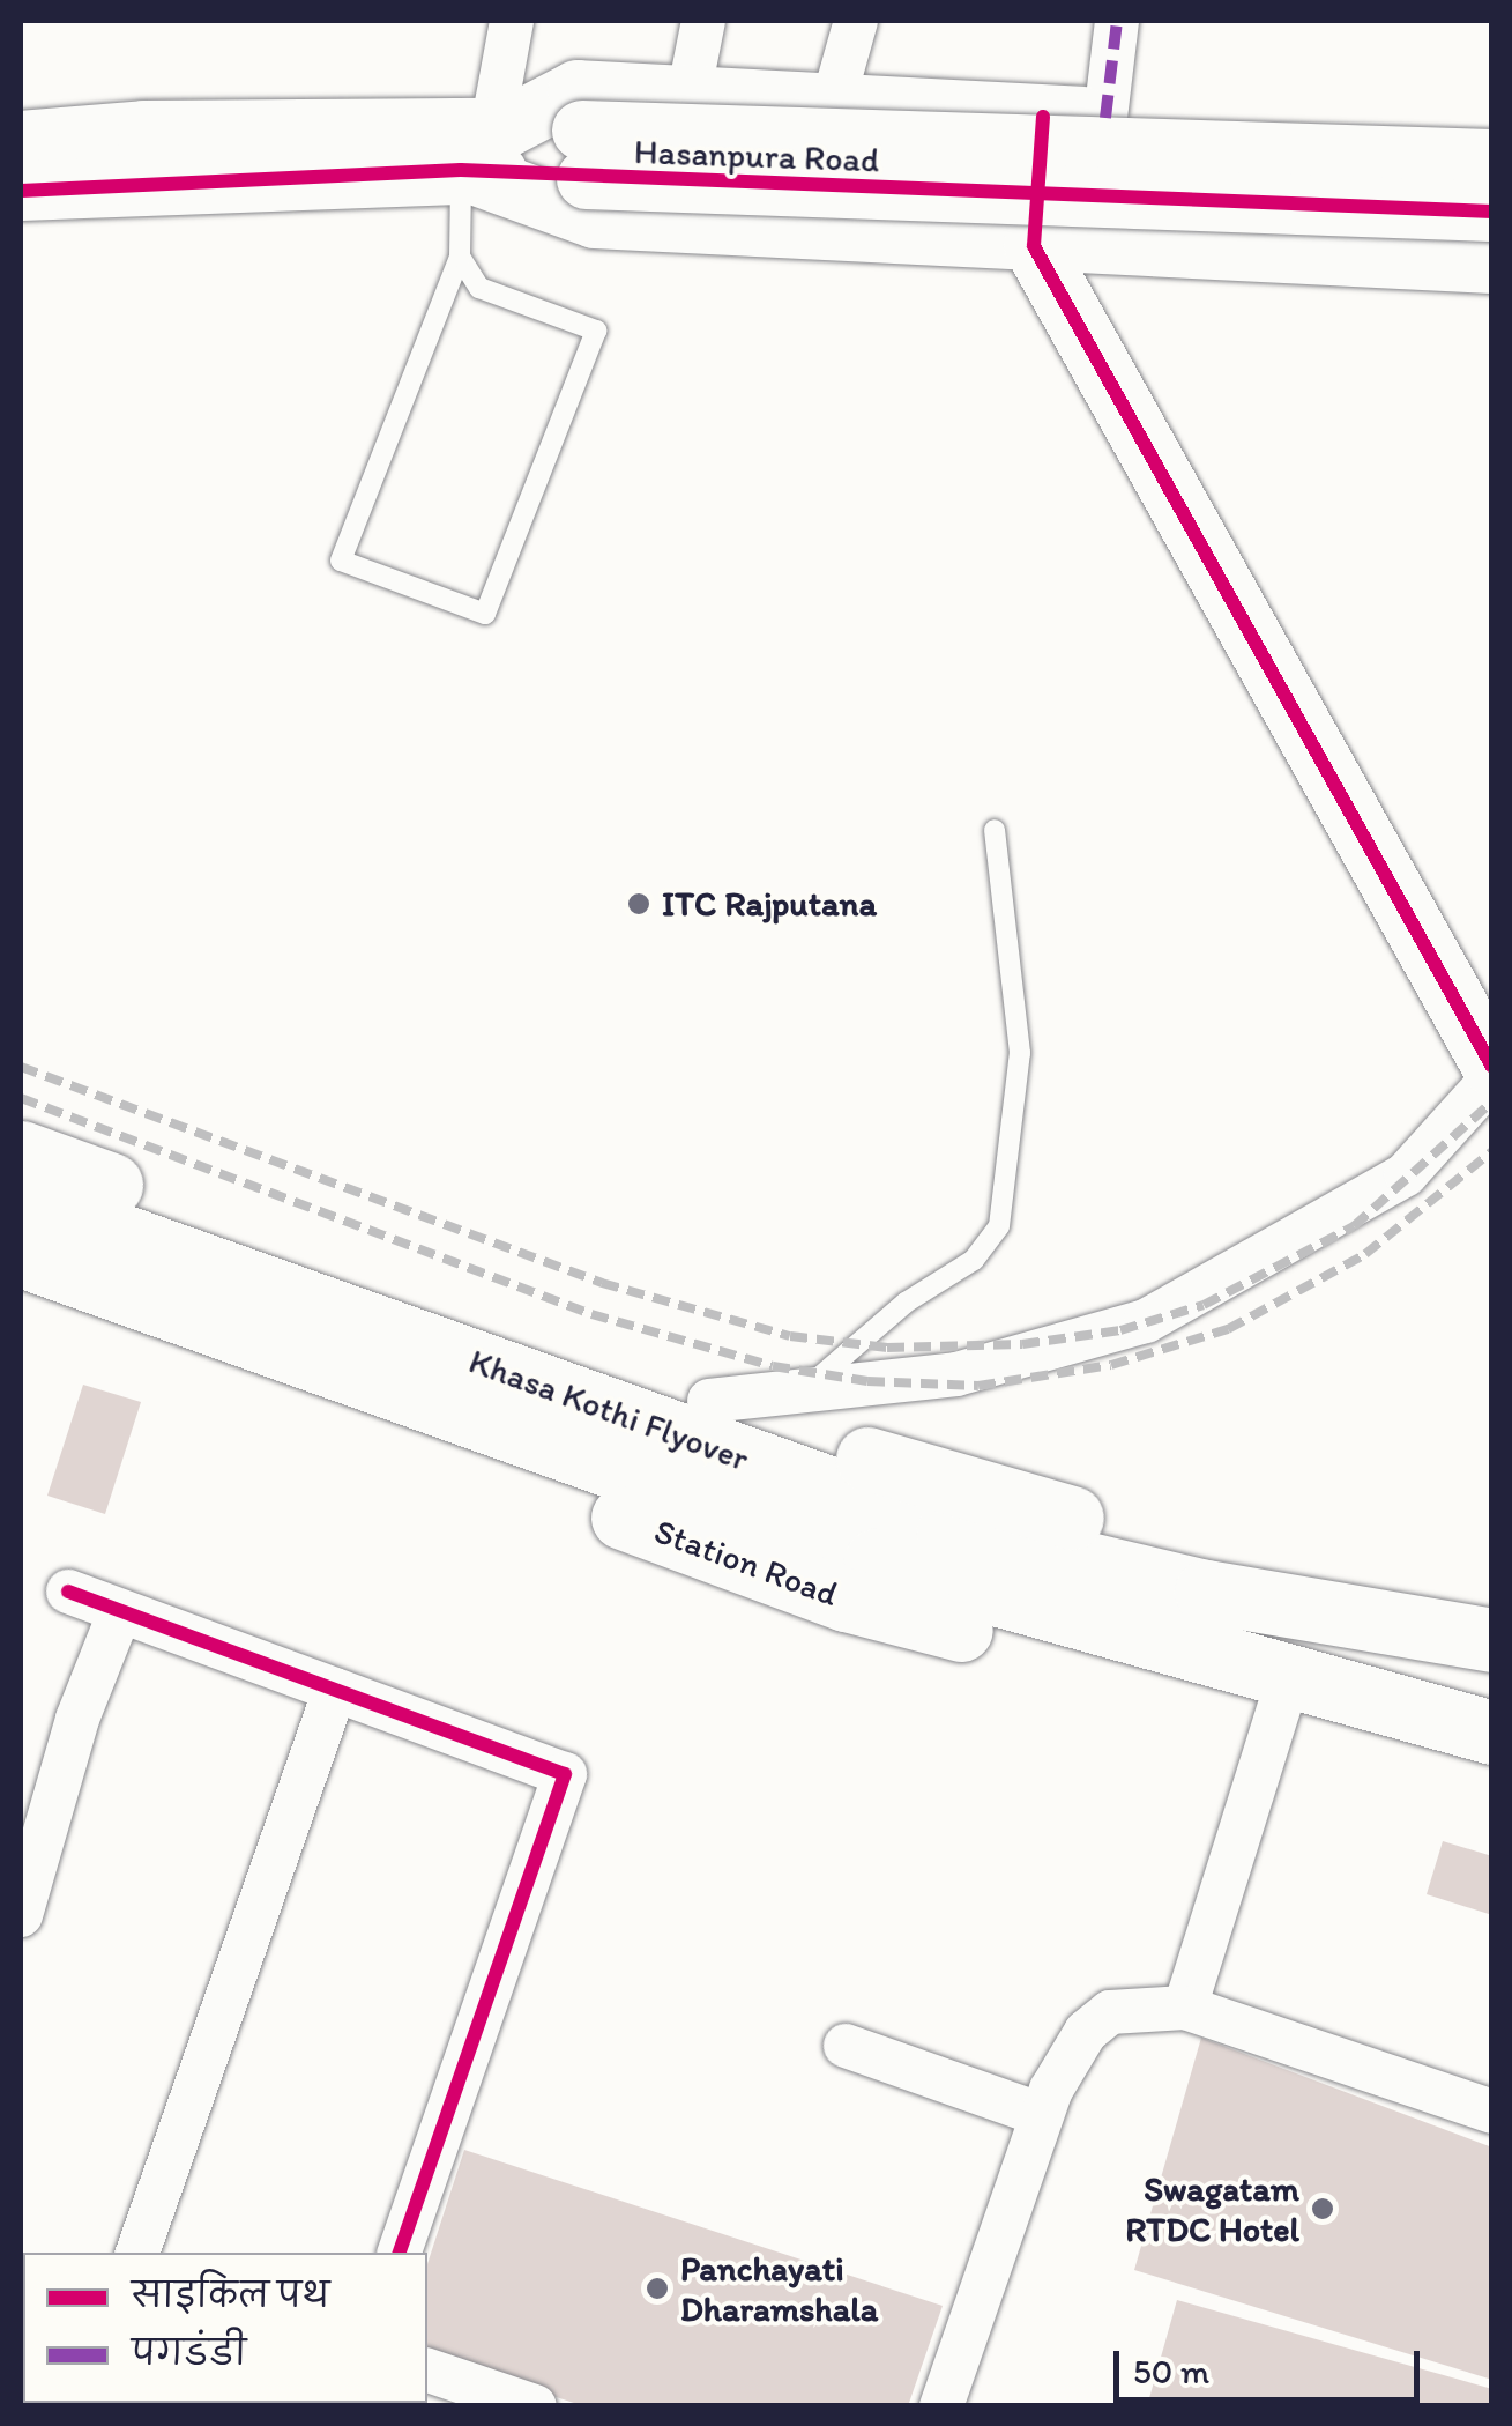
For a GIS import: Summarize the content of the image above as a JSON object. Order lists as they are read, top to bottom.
{
  "streets": {
    "main road": ["Khasa Kothi Flyover", "Station Road"],
    "street": ["Hasanpura Road"]
  },
  "crossings": [
    ["Khasa Kothi Flyover", "Station Road"]
  ],
  "places": ["ITC Rajputana", "Swagatam RTDC Hotel", "Panchayati Dharamshala"],
  "legend": ["साइकिल पथ", "पगडंडी"],
  "scale_bar": "50 m"
}
